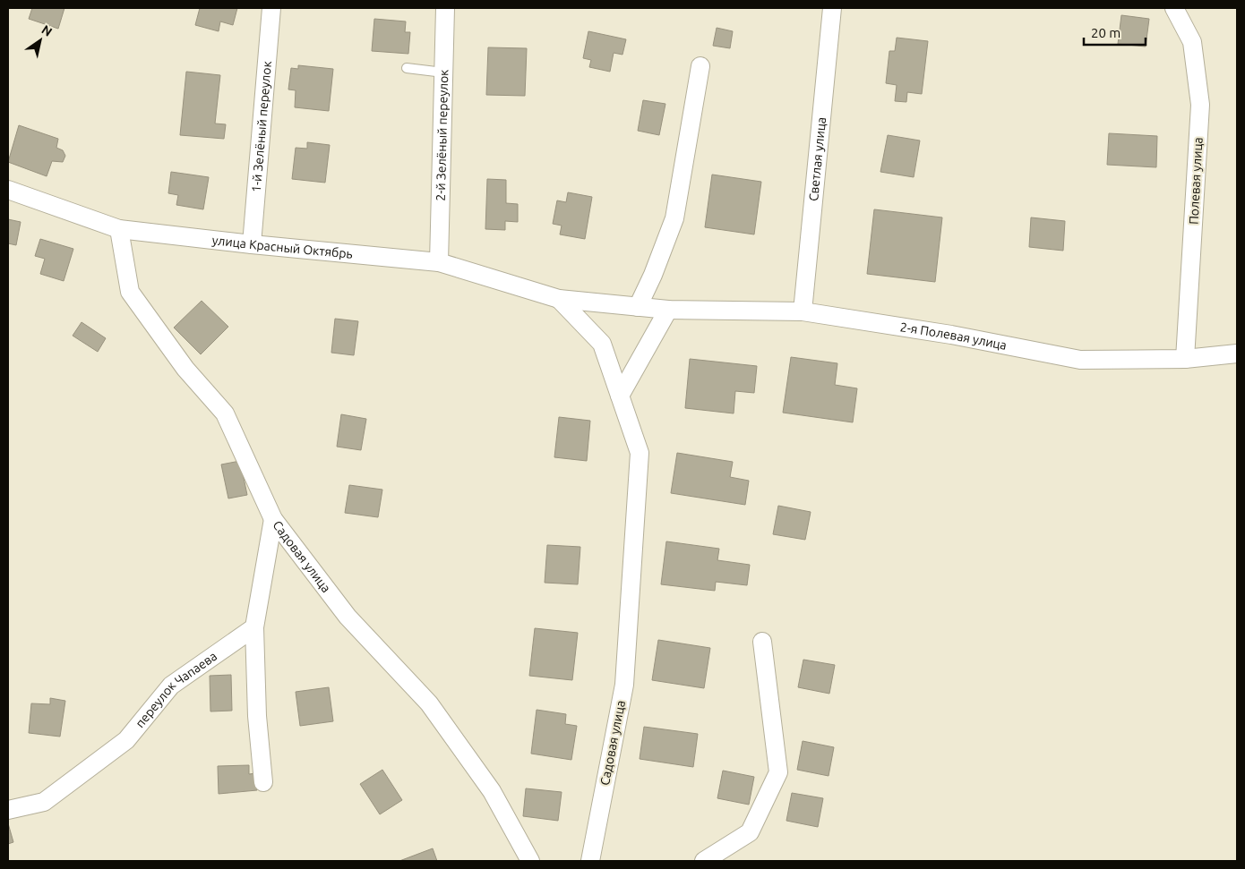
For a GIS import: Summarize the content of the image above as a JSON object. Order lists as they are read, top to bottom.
{
  "streets": {
    "street": [
      "1-й Зелёный переулок",
      "2-й Зелёный переулок",
      "Светлая улица",
      "Полевая улица",
      "улица Красный Октябрь",
      "2-я Полевая улица",
      "Садовая улица",
      "переулок Чапаева"
    ]
  },
  "crossings": [
    ["1-й Зелёный переулок", "улица Красный Октябрь"],
    ["2-й Зелёный переулок", "улица Красный Октябрь"],
    ["Светлая улица", "2-я Полевая улица"],
    ["Полевая улица", "2-я Полевая улица"],
    ["улица Красный Октябрь", "2-я Полевая улица"],
    ["улица Красный Октябрь", "Садовая улица"]
  ],
  "scale_bar": "20 m",
  "north": "top right"
}
